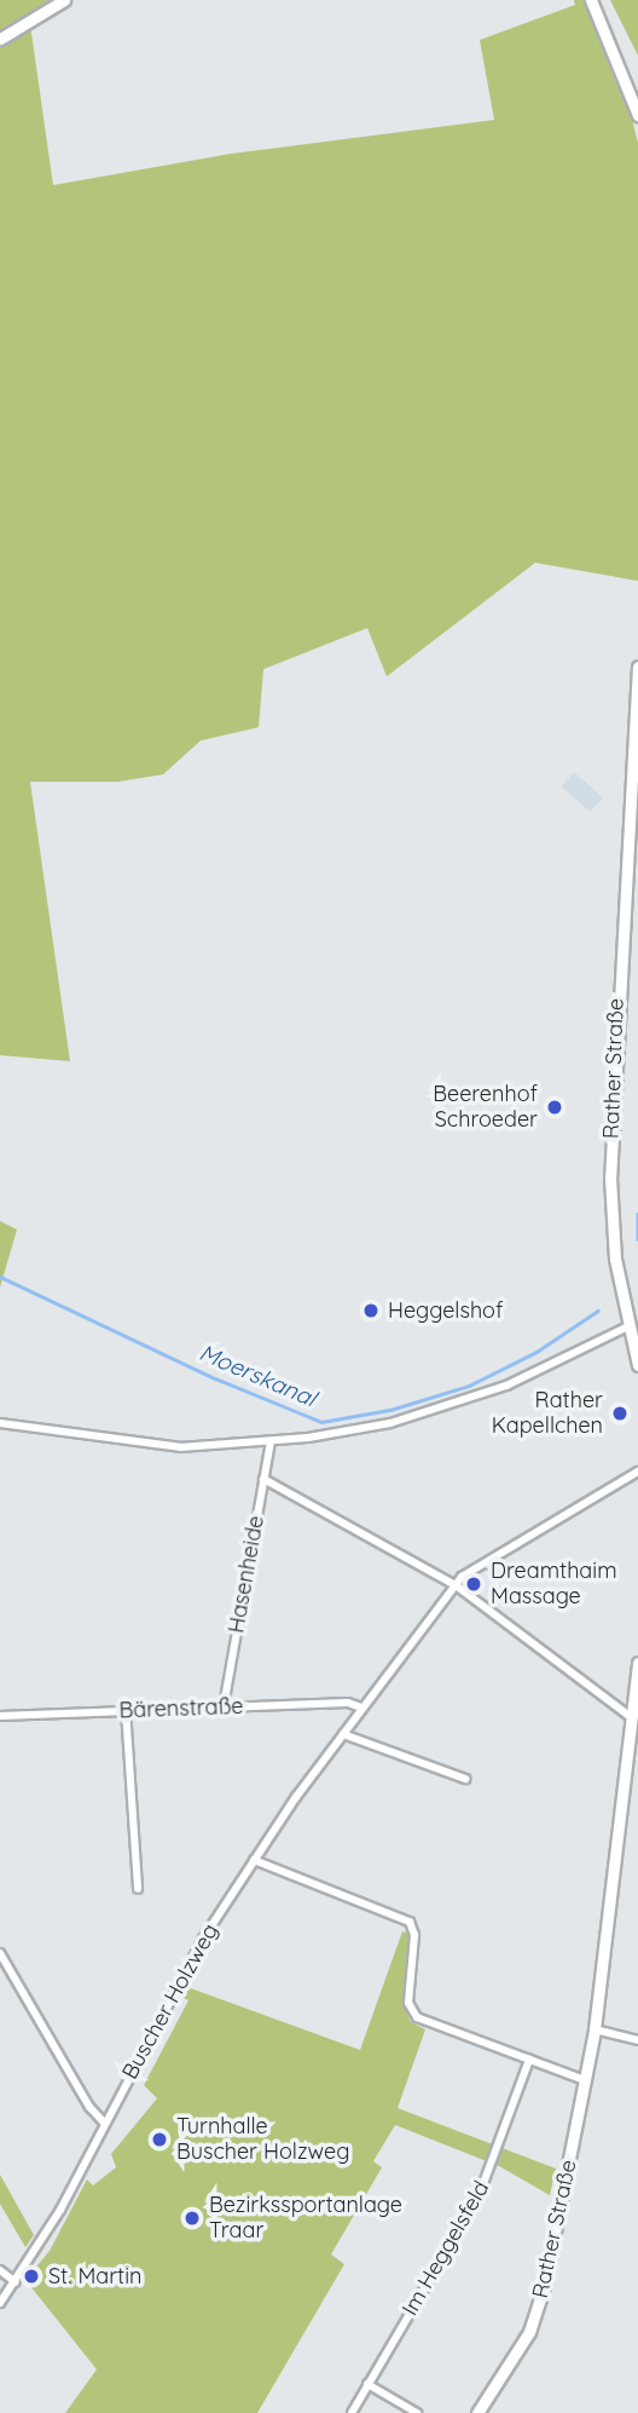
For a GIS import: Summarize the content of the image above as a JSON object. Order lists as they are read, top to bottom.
{
  "streets": {
    "street": [
      "Rather Straße",
      "Hasenheide",
      "Bärenstraße",
      "Buscher Holzweg",
      "Im Heggelsfeld"
    ]
  },
  "crossings": [
    ["Hasenheide", "Bärenstraße"],
    ["Bärenstraße", "Buscher Holzweg"]
  ],
  "water": ["Moerskanal"],
  "places": [
    "Beerenhof Schroeder",
    "Heggelshof",
    "Rather Kapellchen",
    "Dreamthaim Massage",
    "Turnhalle Buscher Holzweg",
    "Bezirkssportanlage Traar",
    "St. Martin"
  ]
}
